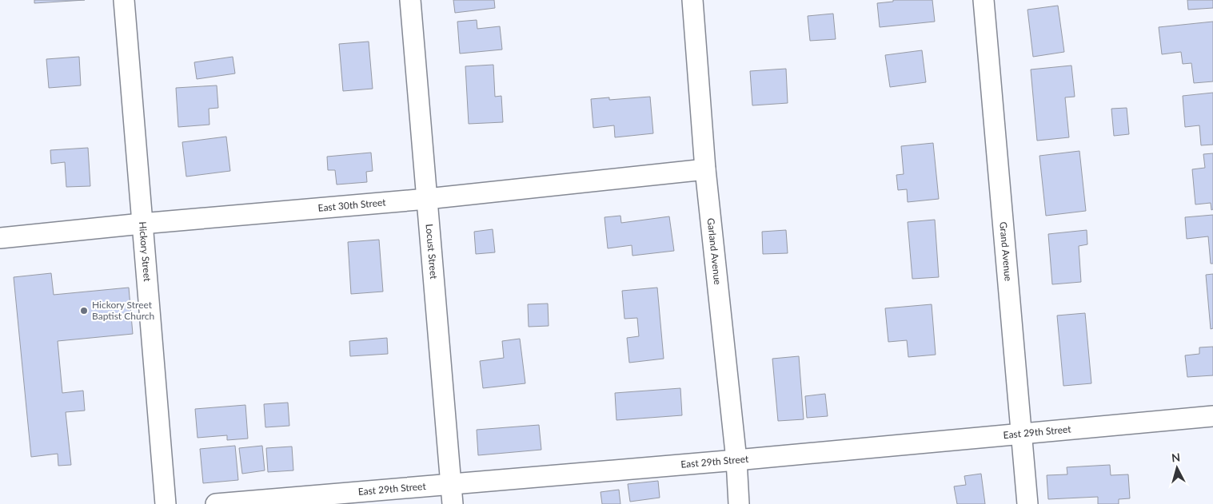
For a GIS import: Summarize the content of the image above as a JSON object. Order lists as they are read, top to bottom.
{
  "streets": {
    "street": [
      "East 30th Street",
      "Locust Street",
      "Hickory Street",
      "Garland Avenue",
      "Grand Avenue",
      "East 29th Street"
    ]
  },
  "crossings": [
    ["East 30th Street", "Locust Street"],
    ["East 30th Street", "Hickory Street"],
    ["East 30th Street", "Garland Avenue"],
    ["Locust Street", "East 29th Street"],
    ["Garland Avenue", "East 29th Street"],
    ["Grand Avenue", "East 29th Street"]
  ],
  "places": ["Hickory Street Baptist Church"],
  "north": "top"
}
